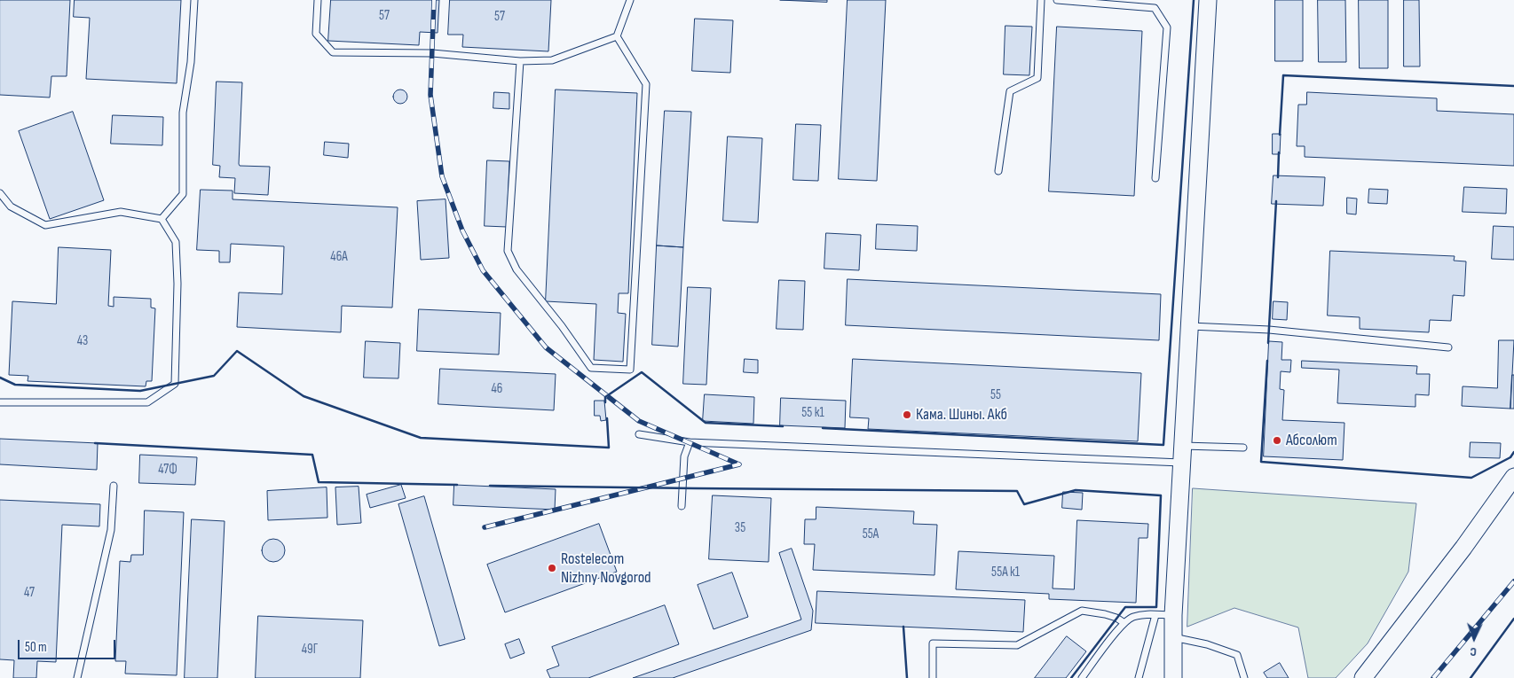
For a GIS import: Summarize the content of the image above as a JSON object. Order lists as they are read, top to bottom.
{
  "places": ["Кама. Шины. Акб", "Абсолют", "Rostelecom Nizhny Novgorod"],
  "house_numbers": [
    "57",
    "57",
    "46А",
    "43",
    "46",
    "55",
    "55 к1",
    "47Ф",
    "35",
    "55А",
    "55А к1",
    "47",
    "49Г"
  ],
  "scale_bar": "50 m",
  "north": "bottom"
}
